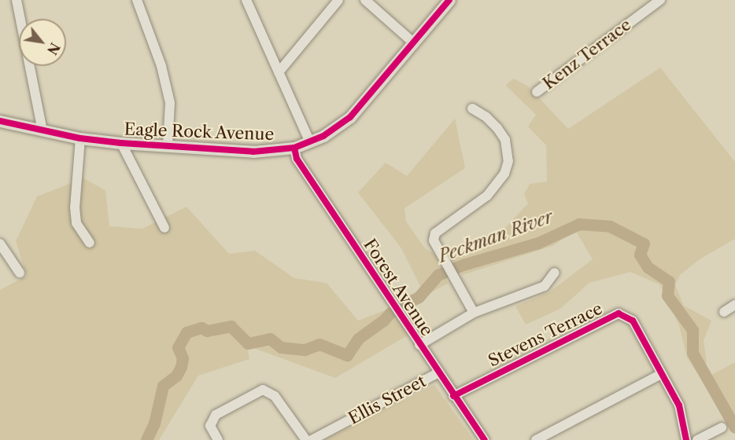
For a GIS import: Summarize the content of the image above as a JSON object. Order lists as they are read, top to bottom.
{
  "streets": {
    "main road": ["Eagle Rock Avenue"],
    "street": [
      "Kenz Terrace",
      "Forest Avenue",
      "Stevens Terrace",
      "Ellis Street"
    ]
  },
  "crossings": [
    ["Eagle Rock Avenue", "Forest Avenue"],
    ["Forest Avenue", "Stevens Terrace"],
    ["Forest Avenue", "Ellis Street"]
  ],
  "water": ["Peckman River"],
  "north": "bottom right"
}
